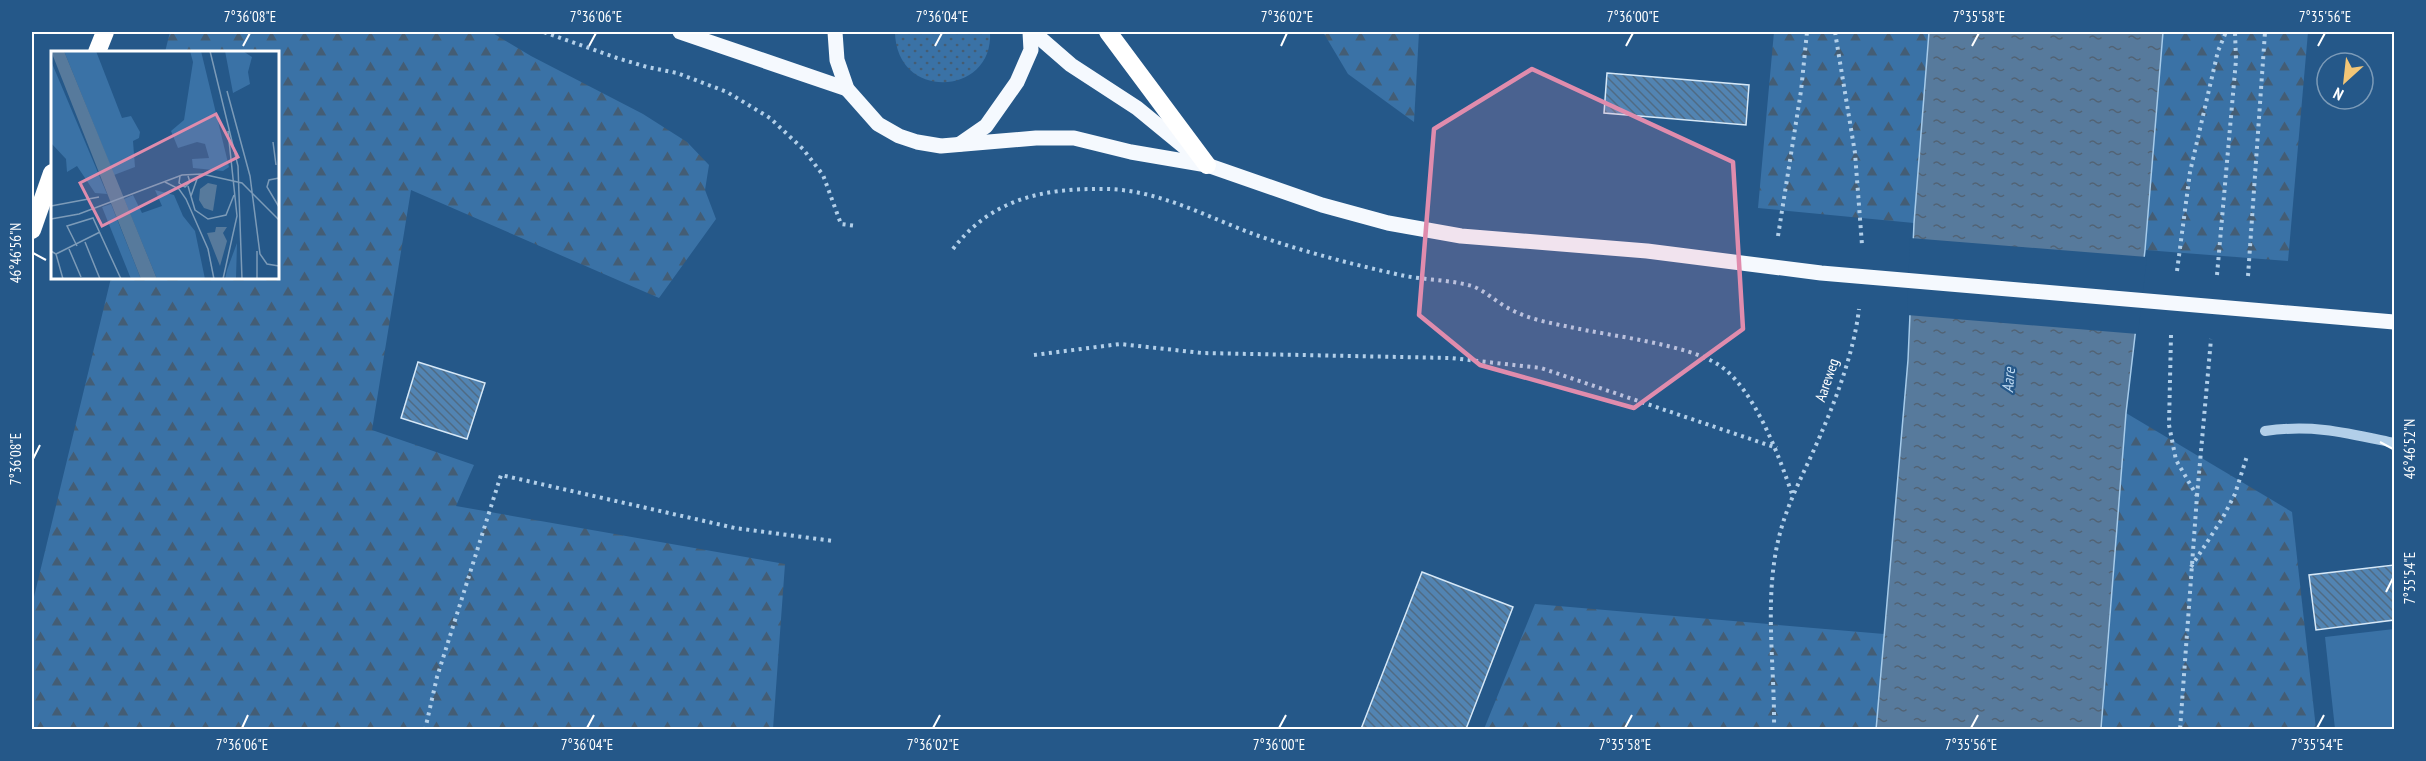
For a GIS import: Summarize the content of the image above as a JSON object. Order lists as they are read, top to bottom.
{
  "streets": {
    "path": ["Aareweg"]
  },
  "water": ["Aare"],
  "north": "bottom left",
  "coordinates": [
    "7°36'08\"E",
    "7°36'06\"E",
    "7°36'04\"E",
    "7°36'02\"E",
    "7°36'00\"E",
    "7°35'58\"E",
    "7°35'56\"E",
    "46°46'56\"N",
    "46°46'52\"N",
    "7°35'54\"E"
  ]
}
